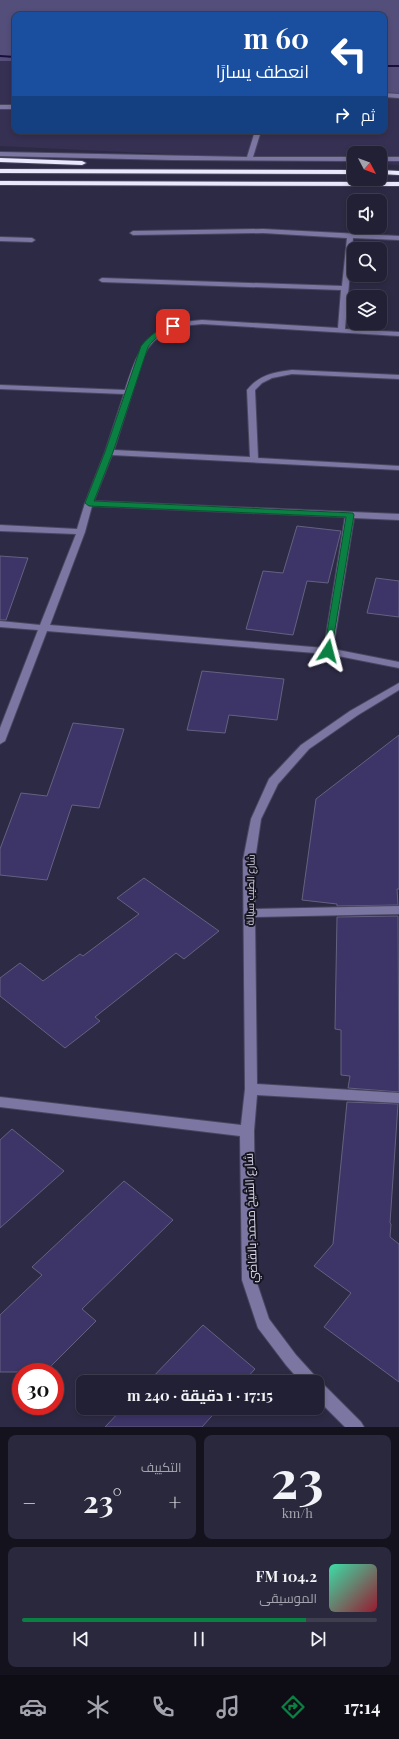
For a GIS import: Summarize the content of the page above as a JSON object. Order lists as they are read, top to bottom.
{
  "streets": {
    "street": ["شارع الطيب سيالة", "شارع الشيخ محمد بالقاضي"]
  },
  "crossings": [
    ["شارع الطيب سيالة", "شارع الشيخ محمد بالقاضي"]
  ],
  "north": "bottom right",
  "page": {
    "turn": ["60 m", "انعطف يسارًا"],
    "then": "ثم",
    "limit": "30",
    "trip": "17:15 · 1 دقيقة · 240 m",
    "tile": [
      ["23", "km/h"],
      "التكييف"
    ],
    "heat": ["−", "23°", "+"],
    "song": ["104.2 FM", "الموسيقى"],
    "tabs": "17:14"
  }
}
